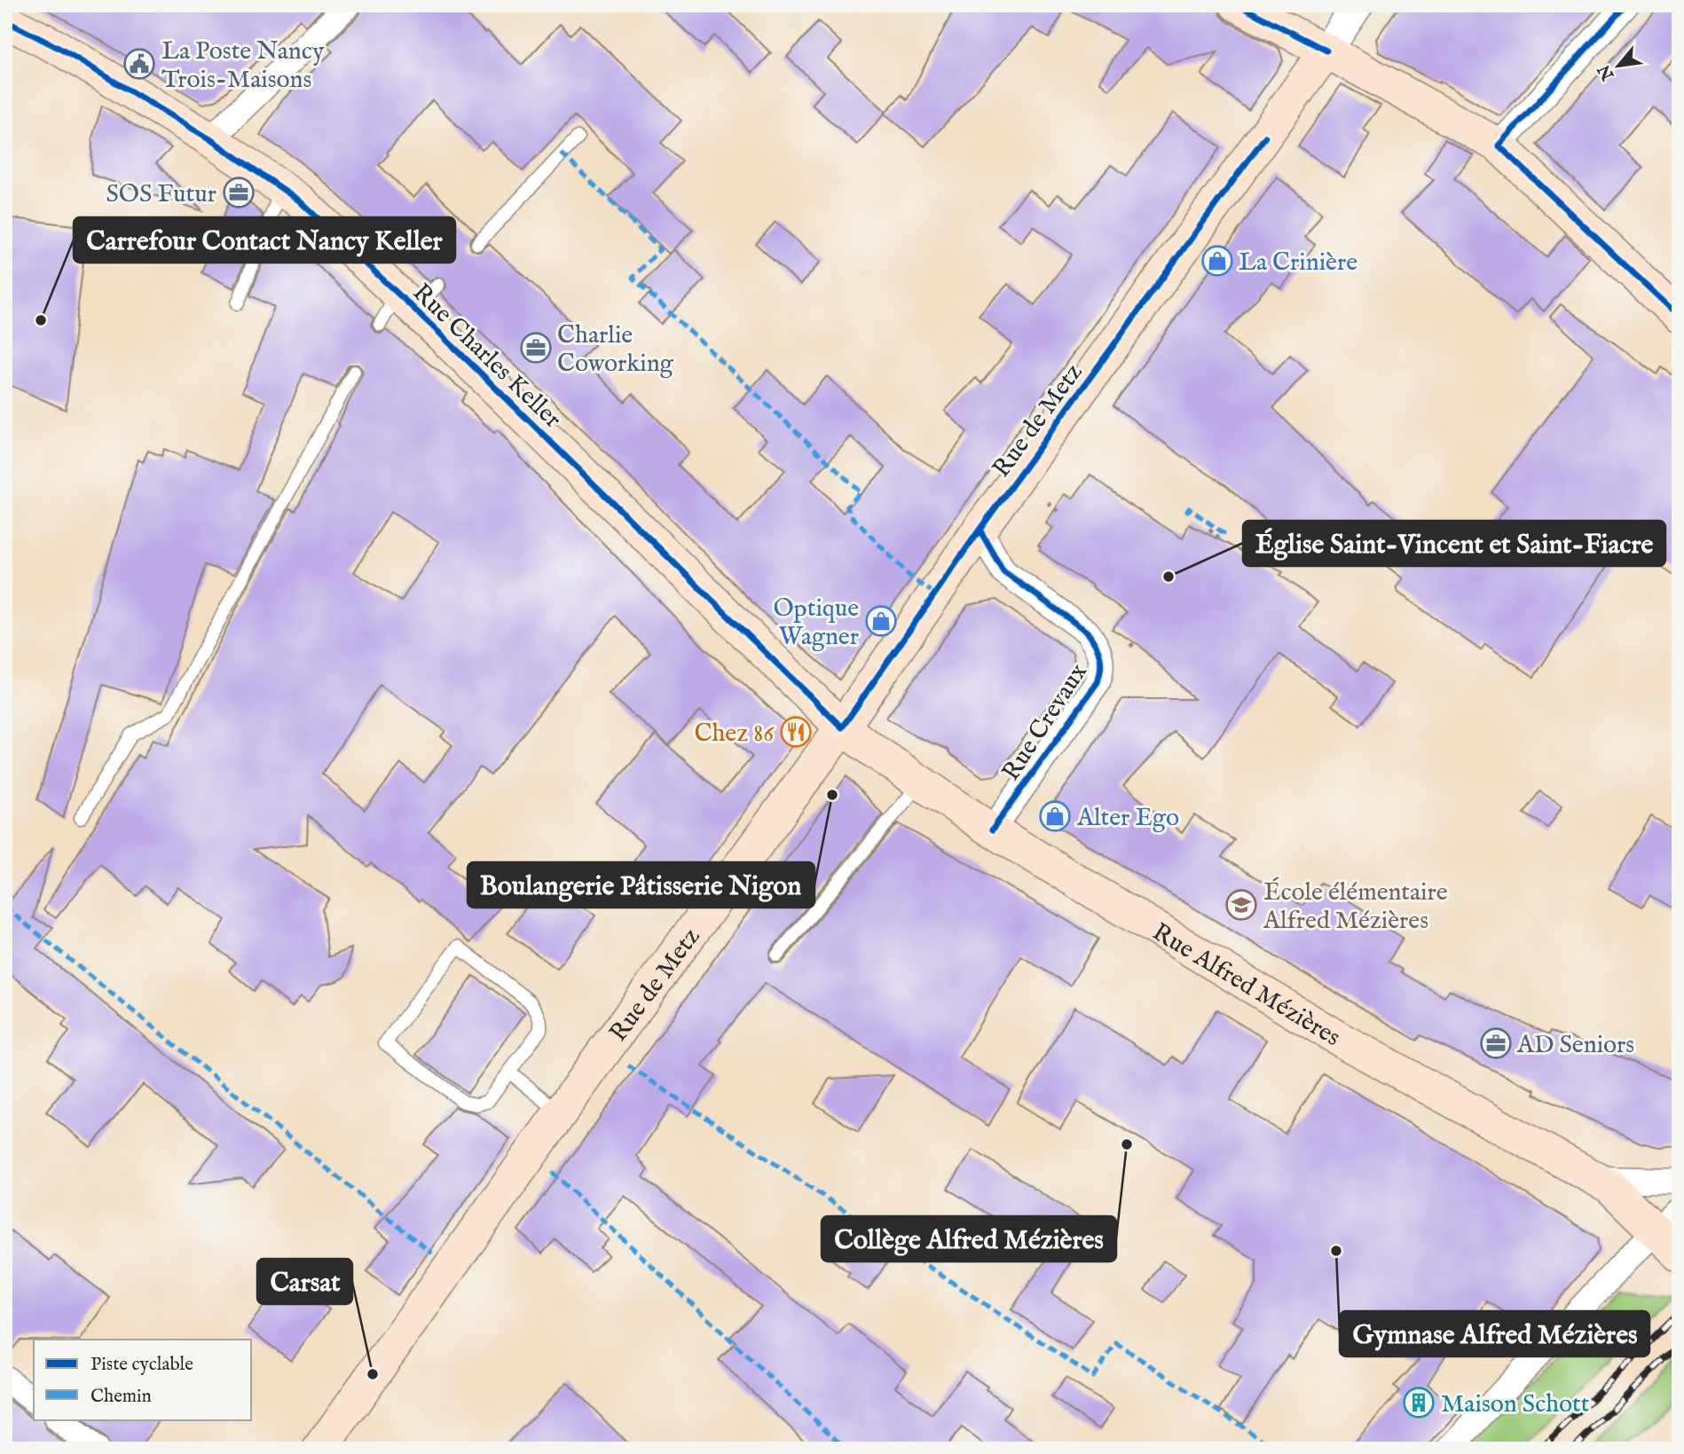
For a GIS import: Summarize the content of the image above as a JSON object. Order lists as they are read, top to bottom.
{
  "streets": {
    "main road": ["Rue Charles Keller", "Rue de Metz", "Rue Alfred Mézières"],
    "street": ["Rue Crevaux"]
  },
  "crossings": [
    ["Rue Charles Keller", "Rue de Metz"],
    ["Rue Charles Keller", "Rue Alfred Mézières"],
    ["Rue de Metz", "Rue Crevaux"],
    ["Rue de Metz", "Rue Alfred Mézières"],
    ["Rue Crevaux", "Rue Alfred Mézières"]
  ],
  "places": {
    "public building": ["La Poste Nancy Trois-Maisons"],
    "office": ["SOS Futur", "Charlie Coworking", "AD Seniors"],
    "shop": ["La Crinière", "Optique Wagner", "Alter Ego"],
    "other": [
      "Carrefour Contact Nancy Keller",
      "Église Saint-Vincent et Saint-Fiacre",
      "Boulangerie Pâtisserie Nigon",
      "Collège Alfred Mézières",
      "Gymnase Alfred Mézières",
      "Carsat"
    ],
    "restaurant": ["Chez 86"],
    "school or university": ["École élémentaire Alfred Mézières"],
    "building": ["Maison Schott"]
  },
  "legend": ["Piste cyclable", "Chemin"],
  "north": "bottom left"
}
